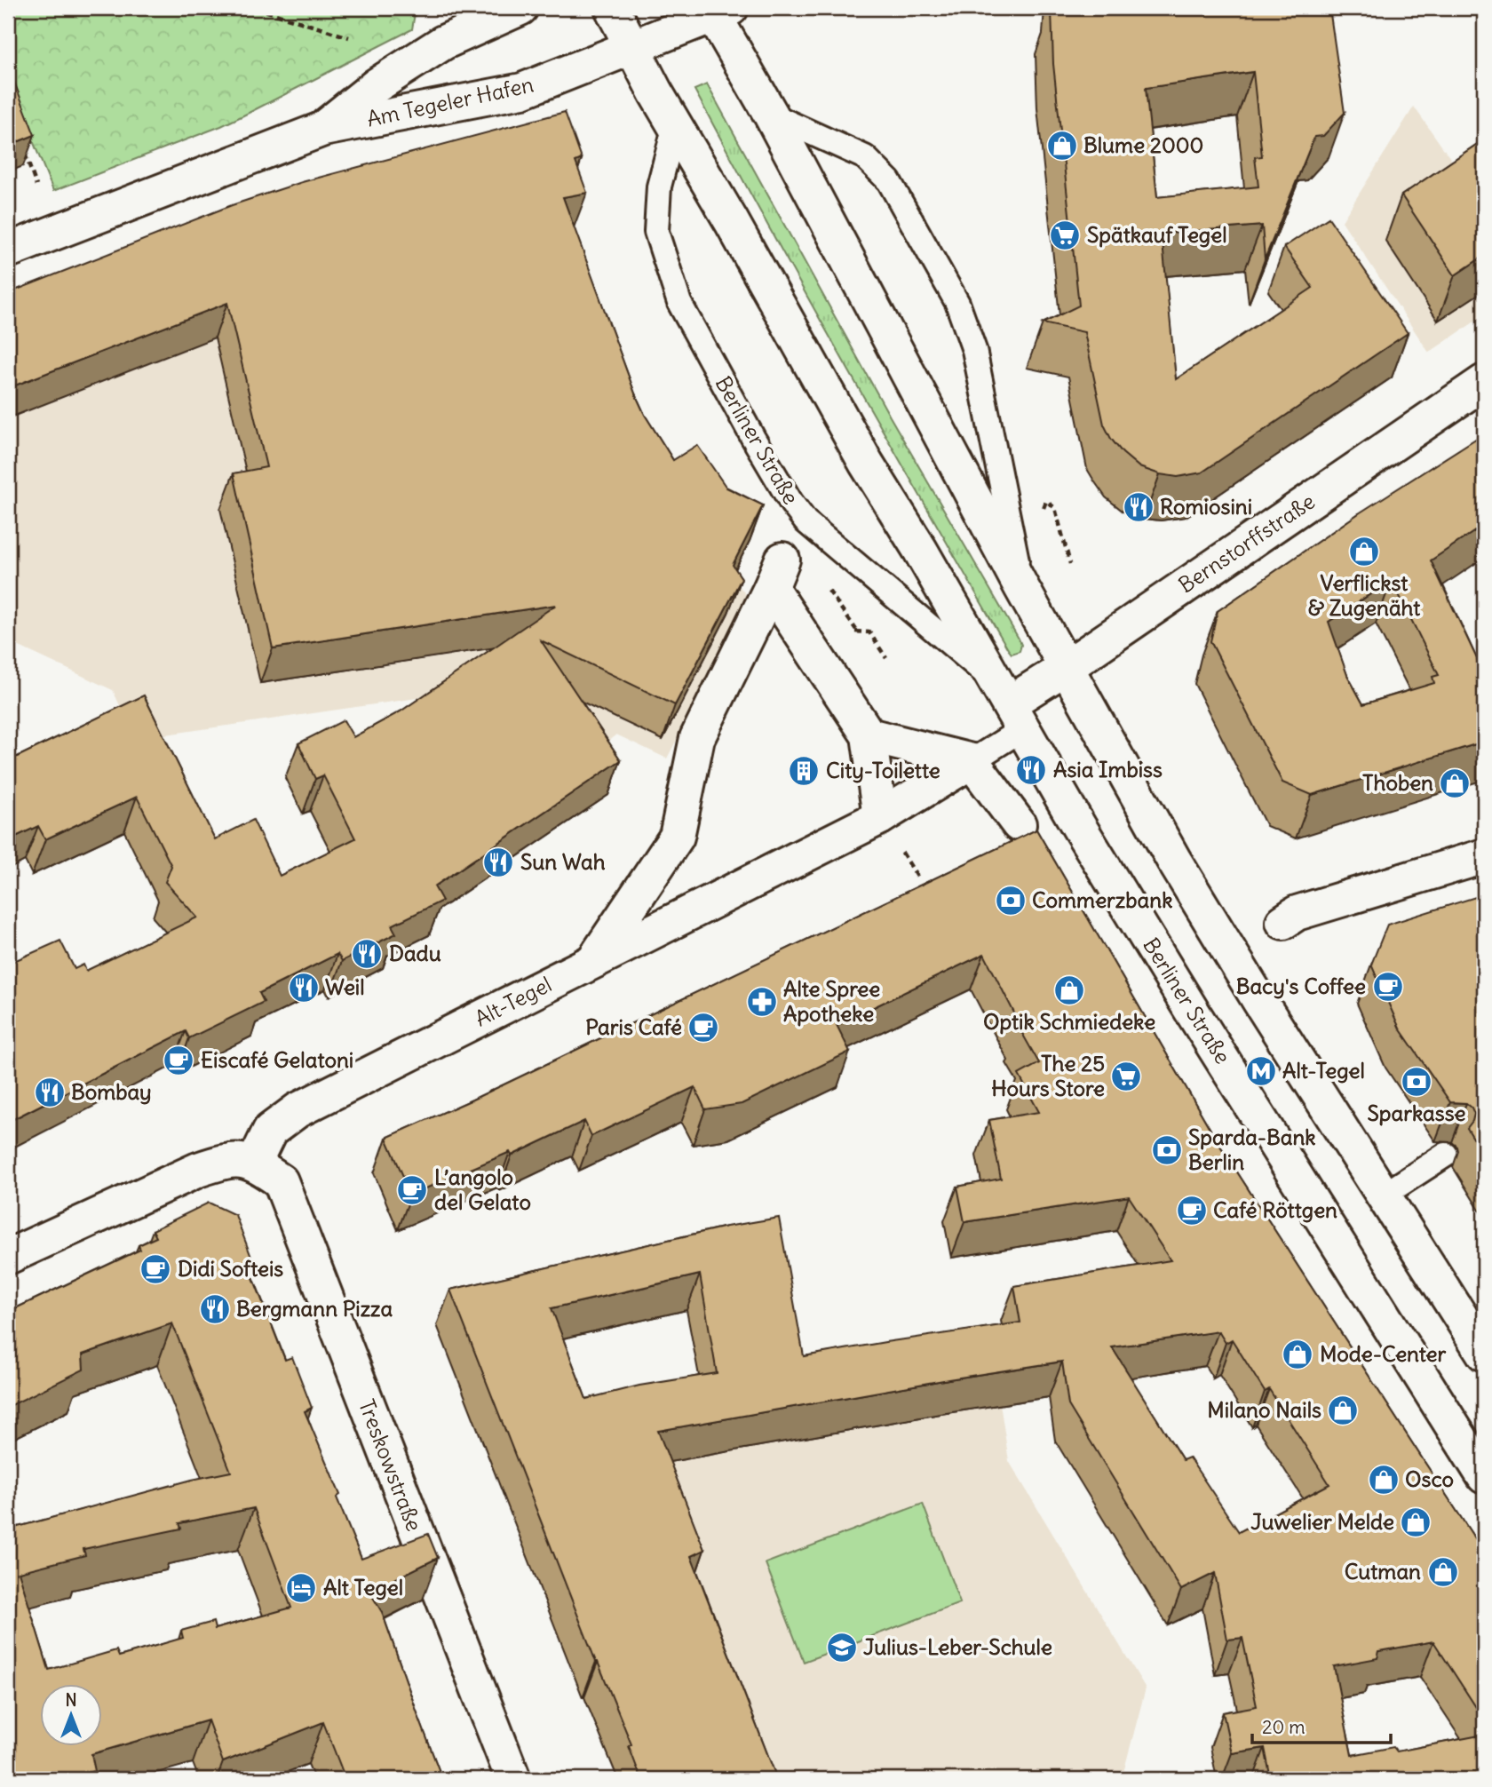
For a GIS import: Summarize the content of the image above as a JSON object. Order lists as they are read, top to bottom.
{
  "streets": {
    "street": [
      "Am Tegeler Hafen",
      "Berliner Straße",
      "Bernstorffstraße",
      "Alt-Tegel",
      "Treskowstraße"
    ]
  },
  "crossings": [
    ["Am Tegeler Hafen", "Berliner Straße"],
    ["Berliner Straße", "Bernstorffstraße"],
    ["Berliner Straße", "Alt-Tegel"],
    ["Bernstorffstraße", "Alt-Tegel"],
    ["Alt-Tegel", "Treskowstraße"]
  ],
  "places": {
    "shop": [
      "Blume 2000",
      "Verflickst & Zugenäht",
      "Thoben",
      "Optik Schmiedeke",
      "Mode-Center",
      "Milano Nails",
      "Osco",
      "Juwelier Melde",
      "Cutman"
    ],
    "supermarket": ["Spätkauf Tegel", "The 25 Hours Store"],
    "restaurant": [
      "Romiosini",
      "Asia Imbiss",
      "Sun Wah",
      "Dadu",
      "Weil",
      "Bombay",
      "Bergmann Pizza"
    ],
    "building": ["City-Toilette"],
    "bank": ["Commerzbank", "Sparkasse", "Sparda-Bank Berlin"],
    "cafe": [
      "Bacy's Coffee",
      "Paris Café",
      "Eiscafé Gelatoni",
      "L’angolo del Gelato",
      "Café Röttgen",
      "Didi Softeis"
    ],
    "pharmacy": ["Alte Spree Apotheke"],
    "metro station": ["Alt-Tegel"],
    "hotel": ["Alt Tegel"],
    "school or university": ["Julius-Leber-Schule"]
  },
  "scale_bar": "20 m",
  "north": "top"
}
